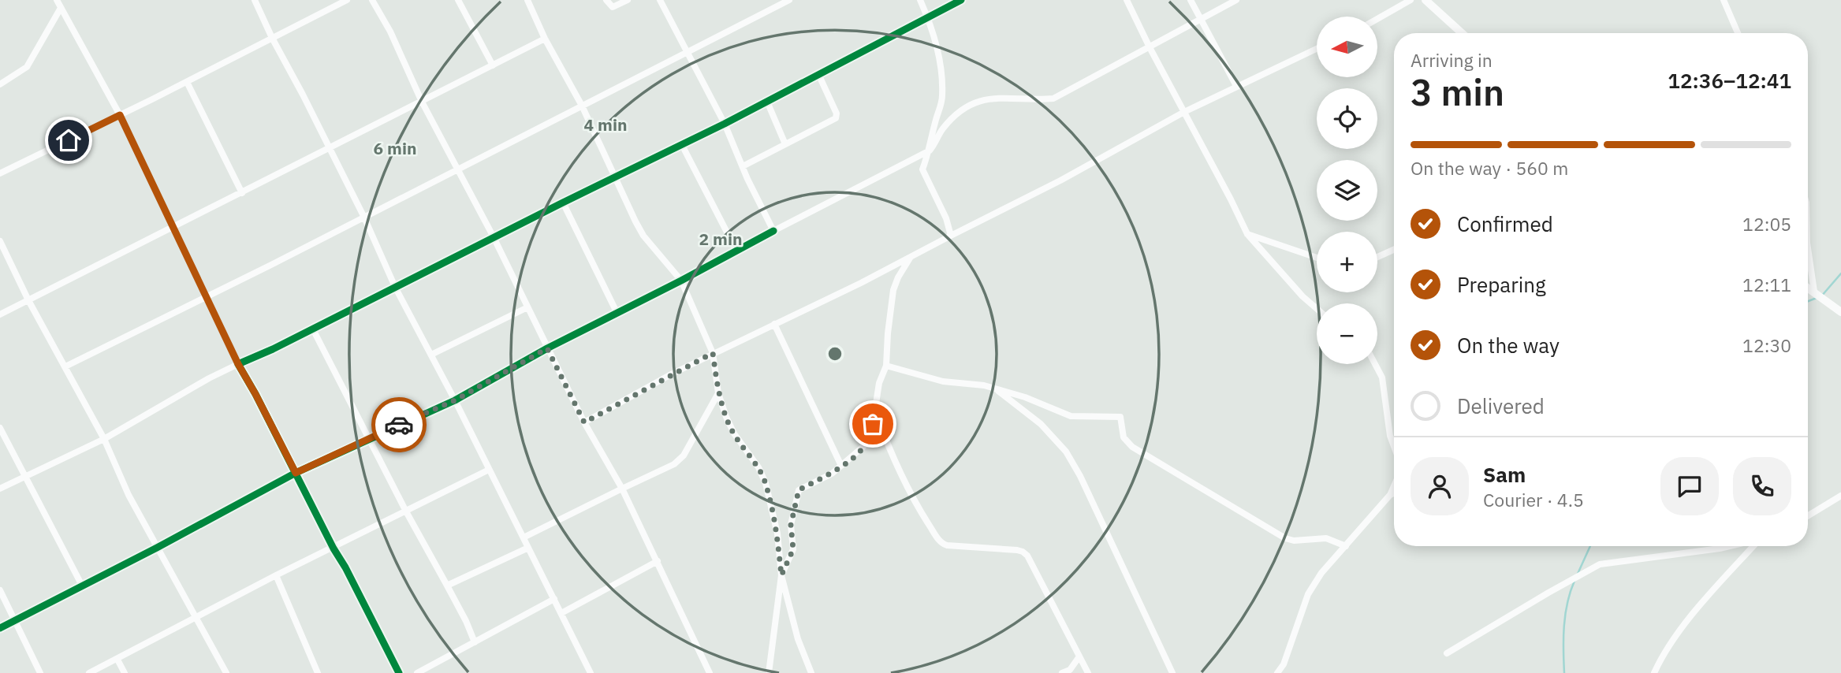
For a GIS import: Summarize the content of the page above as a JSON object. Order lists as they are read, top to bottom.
{
  "north": "left",
  "page": {
    "map_buttons": ["+", "−"],
    "heading": ["3 min", "Arriving in", "12:36–12:41"],
    "panel": ["Sam", "Courier · 4.5"],
    "bar": "On the way · 560 m",
    "list": [
      ["Confirmed", "12:05"],
      ["Preparing", "12:11"],
      ["On the way", "12:30"],
      "Delivered"
    ]
  },
  "rings": ["4 min", "6 min", "2 min"]
}
